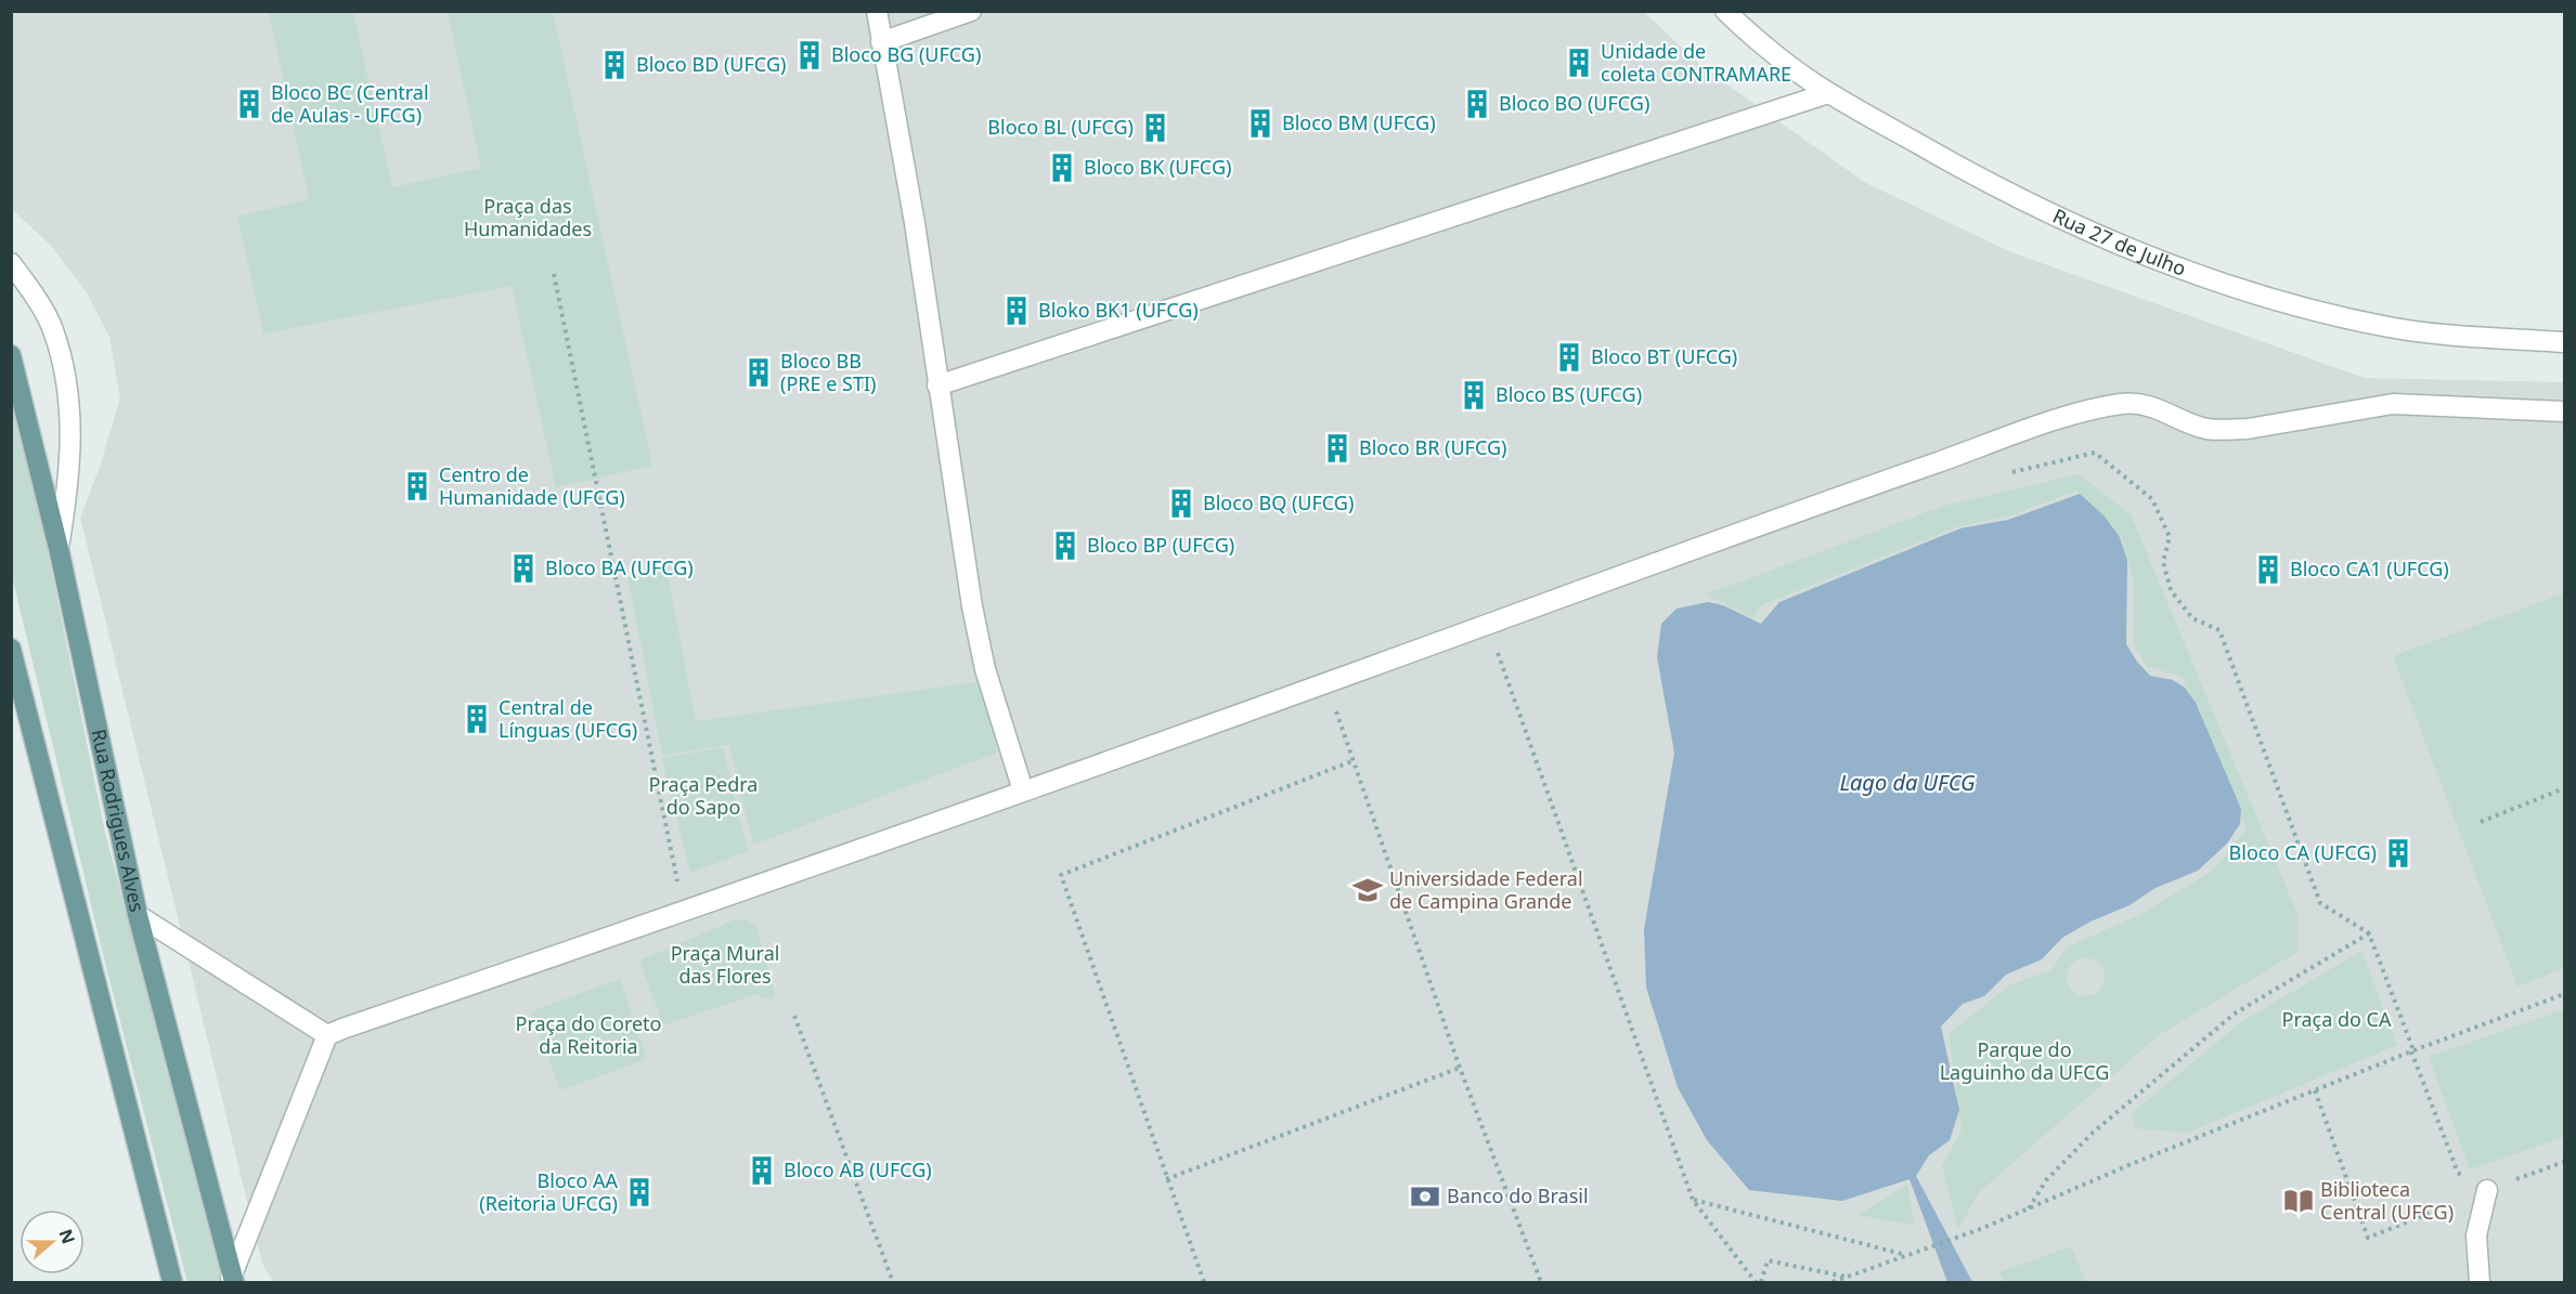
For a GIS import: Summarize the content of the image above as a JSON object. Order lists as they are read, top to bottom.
{
  "streets": {
    "main road": ["Rua Rodrigues Alves"],
    "street": ["Rua 27 de Julho"]
  },
  "water": ["Lago da UFCG"],
  "parks": [
    "Praça das Humanidades",
    "Praça Pedra do Sapo",
    "Praça Mural das Flores",
    "Praça do CA",
    "Praça do Coreto da Reitoria",
    "Parque do Laguinho da UFCG"
  ],
  "places": {
    "building": [
      "Bloco BG (UFCG)",
      "Unidade de coleta CONTRAMARE",
      "Bloco BD (UFCG)",
      "Bloco BC (Central de Aulas - UFCG)",
      "Bloco BO (UFCG)",
      "Bloco BM (UFCG)",
      "Bloco BL (UFCG)",
      "Bloco BK (UFCG)",
      "Bloko BK1 (UFCG)",
      "Bloco BT (UFCG)",
      "Bloco BB (PRE e STI)",
      "Bloco BS (UFCG)",
      "Bloco BR (UFCG)",
      "Centro de Humanidade (UFCG)",
      "Bloco BQ (UFCG)",
      "Bloco BP (UFCG)",
      "Bloco BA (UFCG)",
      "Bloco CA1 (UFCG)",
      "Central de Línguas (UFCG)",
      "Bloco CA (UFCG)",
      "Bloco AB (UFCG)",
      "Bloco AA (Reitoria UFCG)"
    ],
    "school or university": ["Universidade Federal de Campina Grande"],
    "bank": ["Banco do Brasil"],
    "library": ["Biblioteca Central (UFCG)"]
  },
  "north": "right"
}
